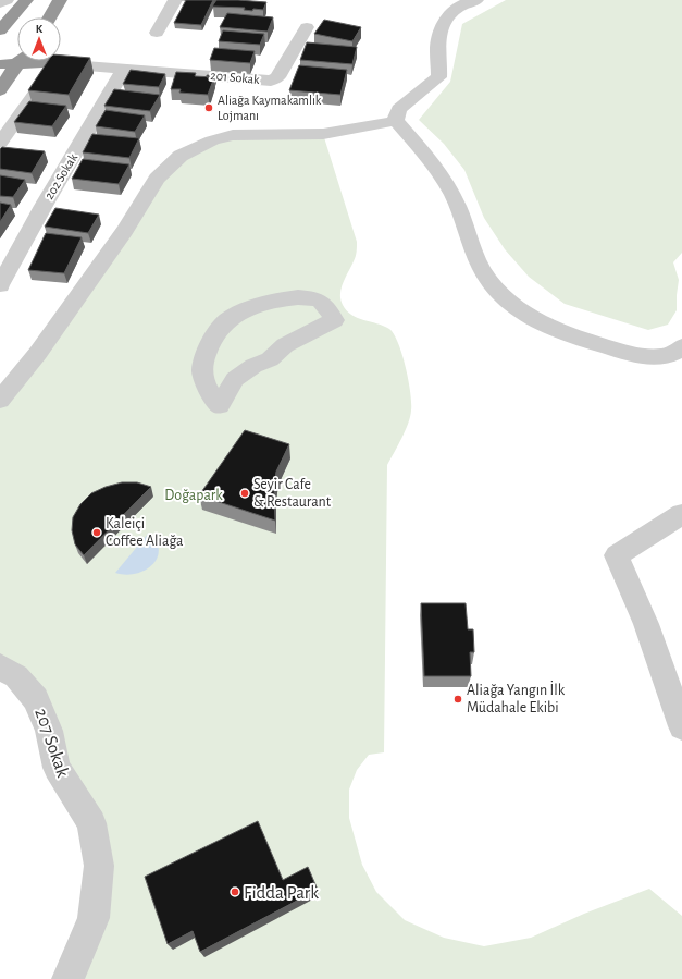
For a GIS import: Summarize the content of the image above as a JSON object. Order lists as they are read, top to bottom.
{
  "streets": {
    "street": ["201 Sokak", "202 Sokak", "207 Sokak"]
  },
  "crossings": [
    ["201 Sokak", "202 Sokak"]
  ],
  "parks": ["Doğapark"],
  "places": [
    "Aliağa Kaymakamlık Lojmanı",
    "Seyir Cafe & Restaurant",
    "Kaleiçi Coffee Aliağa",
    "Aliağa Yangın İlk Müdahale Ekibi",
    "Fidda Park"
  ],
  "north": "top"
}
